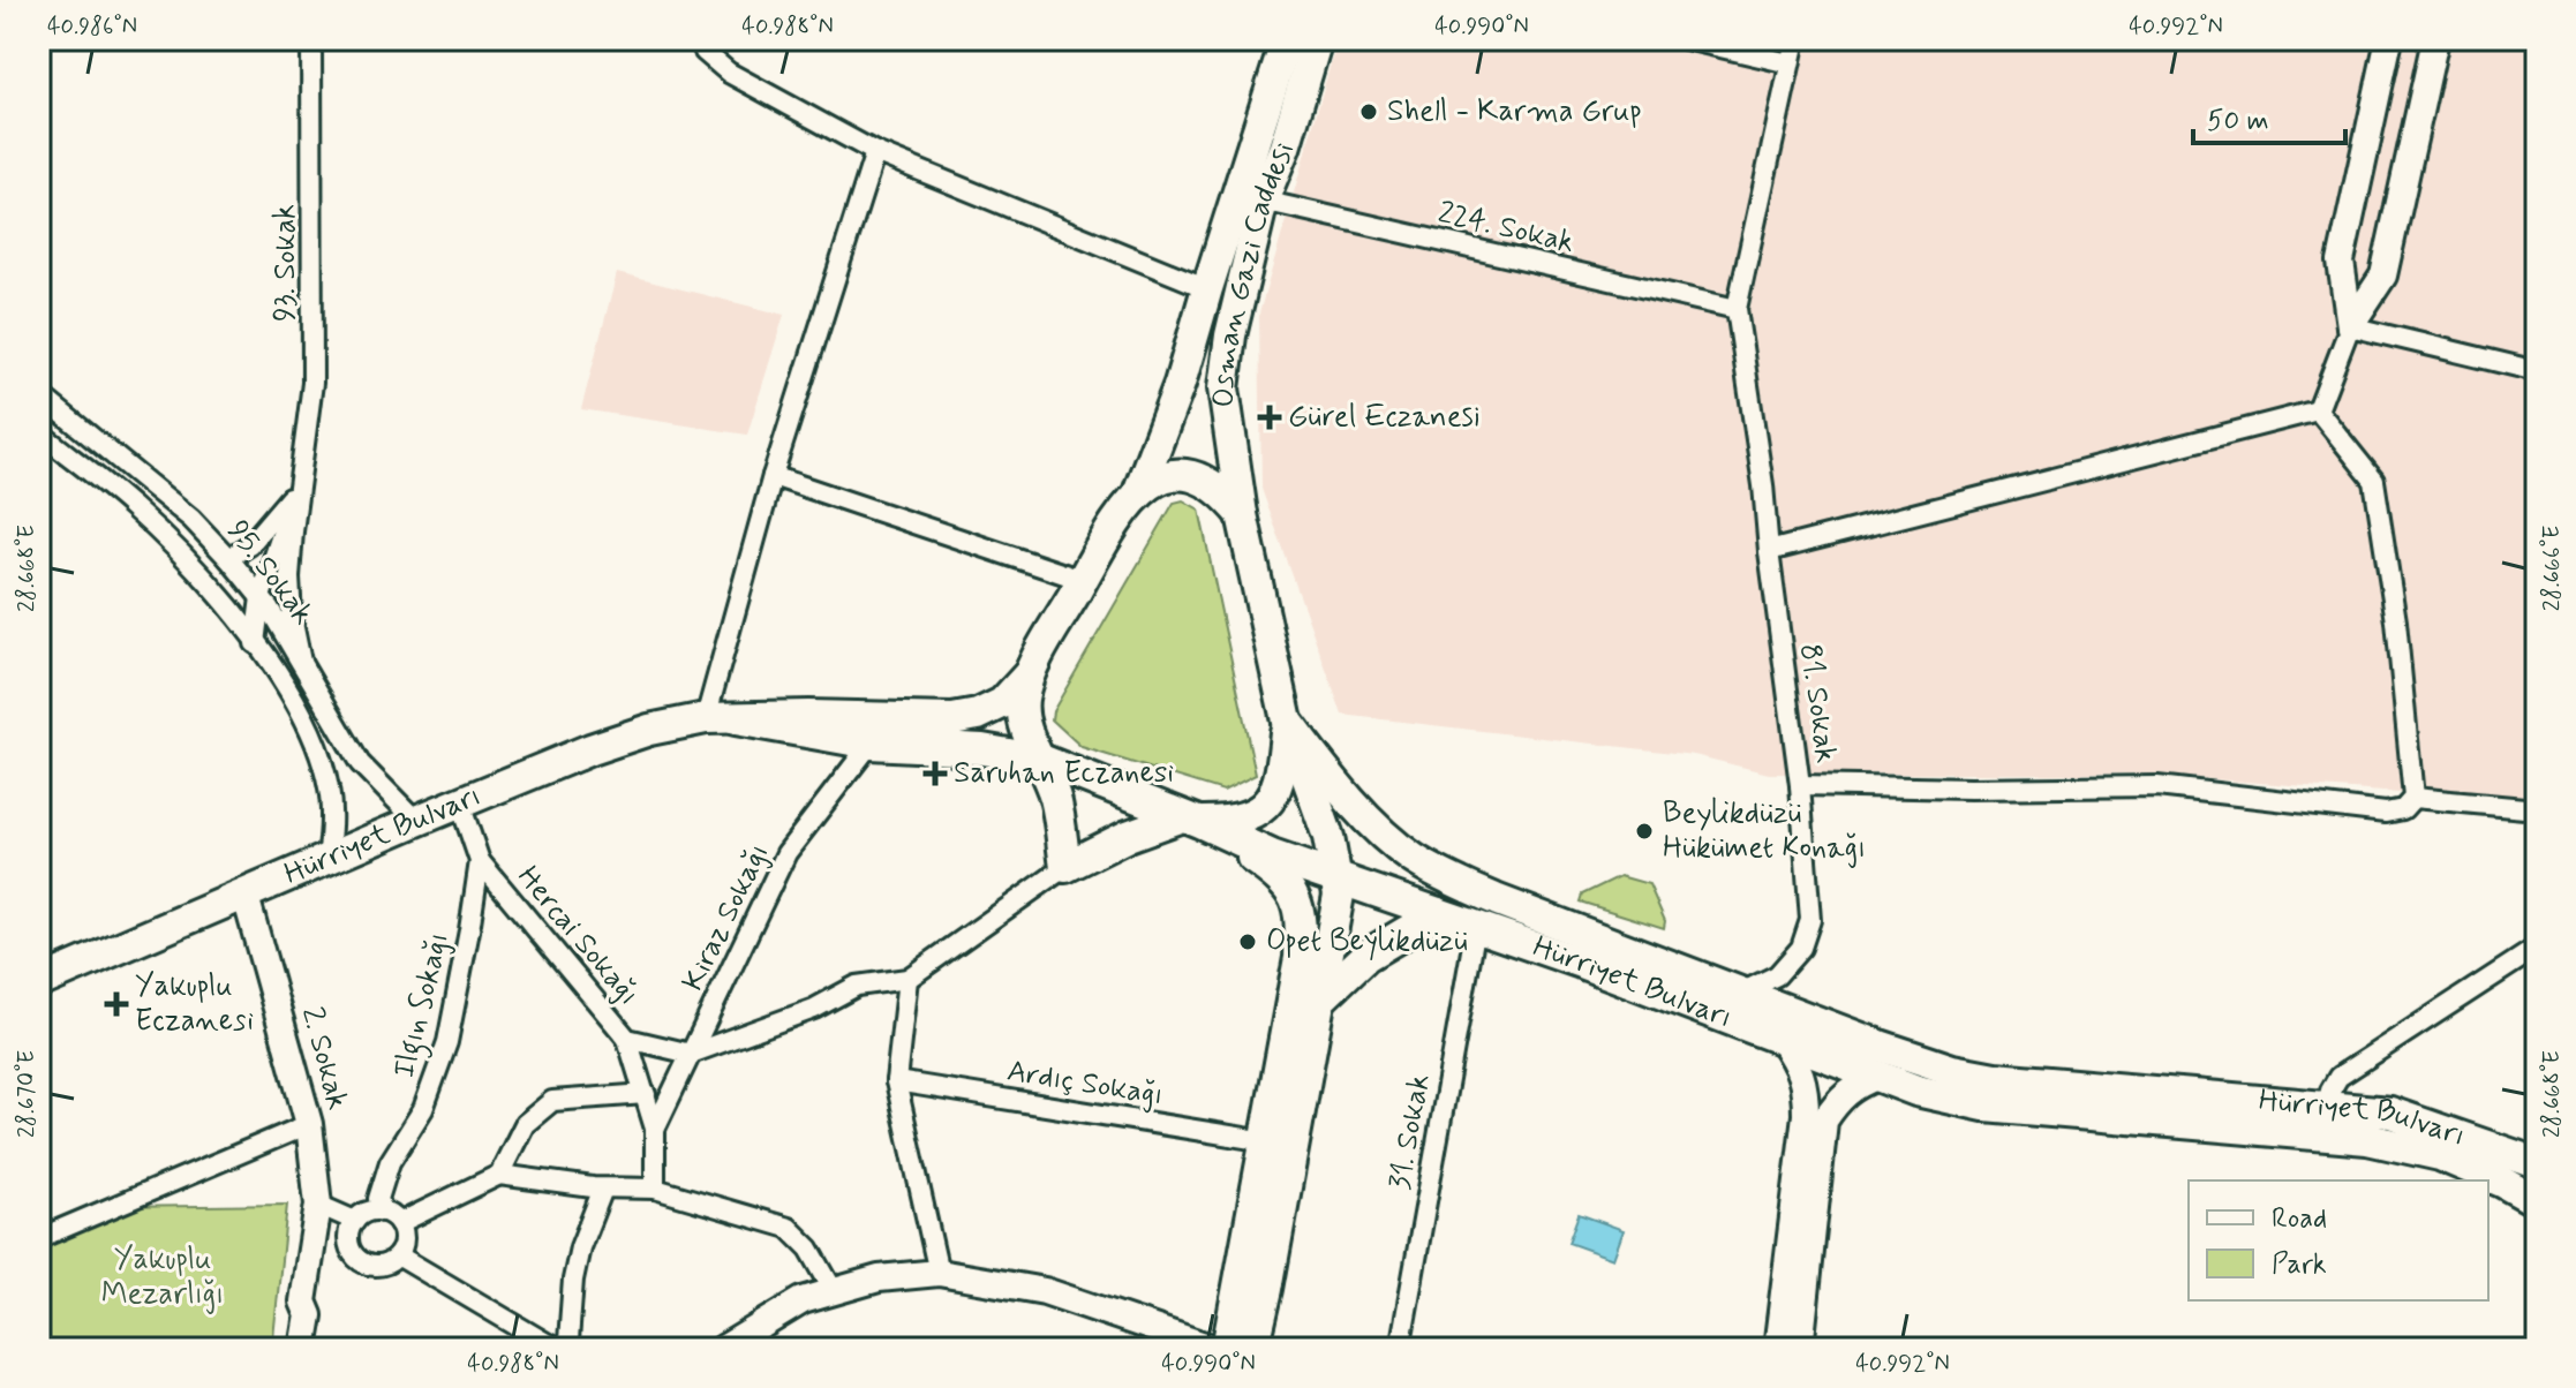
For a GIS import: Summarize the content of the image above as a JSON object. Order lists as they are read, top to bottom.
{
  "streets": {
    "main road": ["Osman Gazi Caddesi", "Hürriyet Bulvarı"],
    "street": [
      "224. Sokak",
      "93. Sokak",
      "95. Sokak",
      "81. Sokak",
      "Kiraz Sokağı",
      "Hercai Sokağı",
      "Ilgın Sokağı",
      "2. Sokak",
      "Ardıç Sokağı",
      "31. Sokak"
    ]
  },
  "crossings": [
    ["224. Sokak", "Osman Gazi Caddesi"],
    ["224. Sokak", "81. Sokak"],
    ["Osman Gazi Caddesi", "Hürriyet Bulvarı"],
    ["95. Sokak", "Hürriyet Bulvarı"],
    ["81. Sokak", "Hürriyet Bulvarı"],
    ["Hürriyet Bulvarı", "Kiraz Sokağı"],
    ["Hürriyet Bulvarı", "Ilgın Sokağı"],
    ["Hürriyet Bulvarı", "2. Sokak"],
    ["Hürriyet Bulvarı", "31. Sokak"],
    ["Kiraz Sokağı", "Hercai Sokağı"],
    ["Hercai Sokağı", "Ilgın Sokağı"]
  ],
  "parks": ["Yakuplu Mezarlığı"],
  "places": {
    "other": ["Shell - Karma Grup", "Beylikdüzü Hükümet Konağı", "Opet Beylikdüzü"],
    "health": ["Gürel Eczanesi", "Saruhan Eczanesi", "Yakuplu Eczanesi"]
  },
  "legend": ["Road", "Park"],
  "scale_bar": "50 m",
  "coordinates": [
    "40.986°N",
    "40.988°N",
    "40.990°N",
    "40.992°N",
    "28.666°E",
    "28.668°E",
    "28.670°E"
  ]
}
